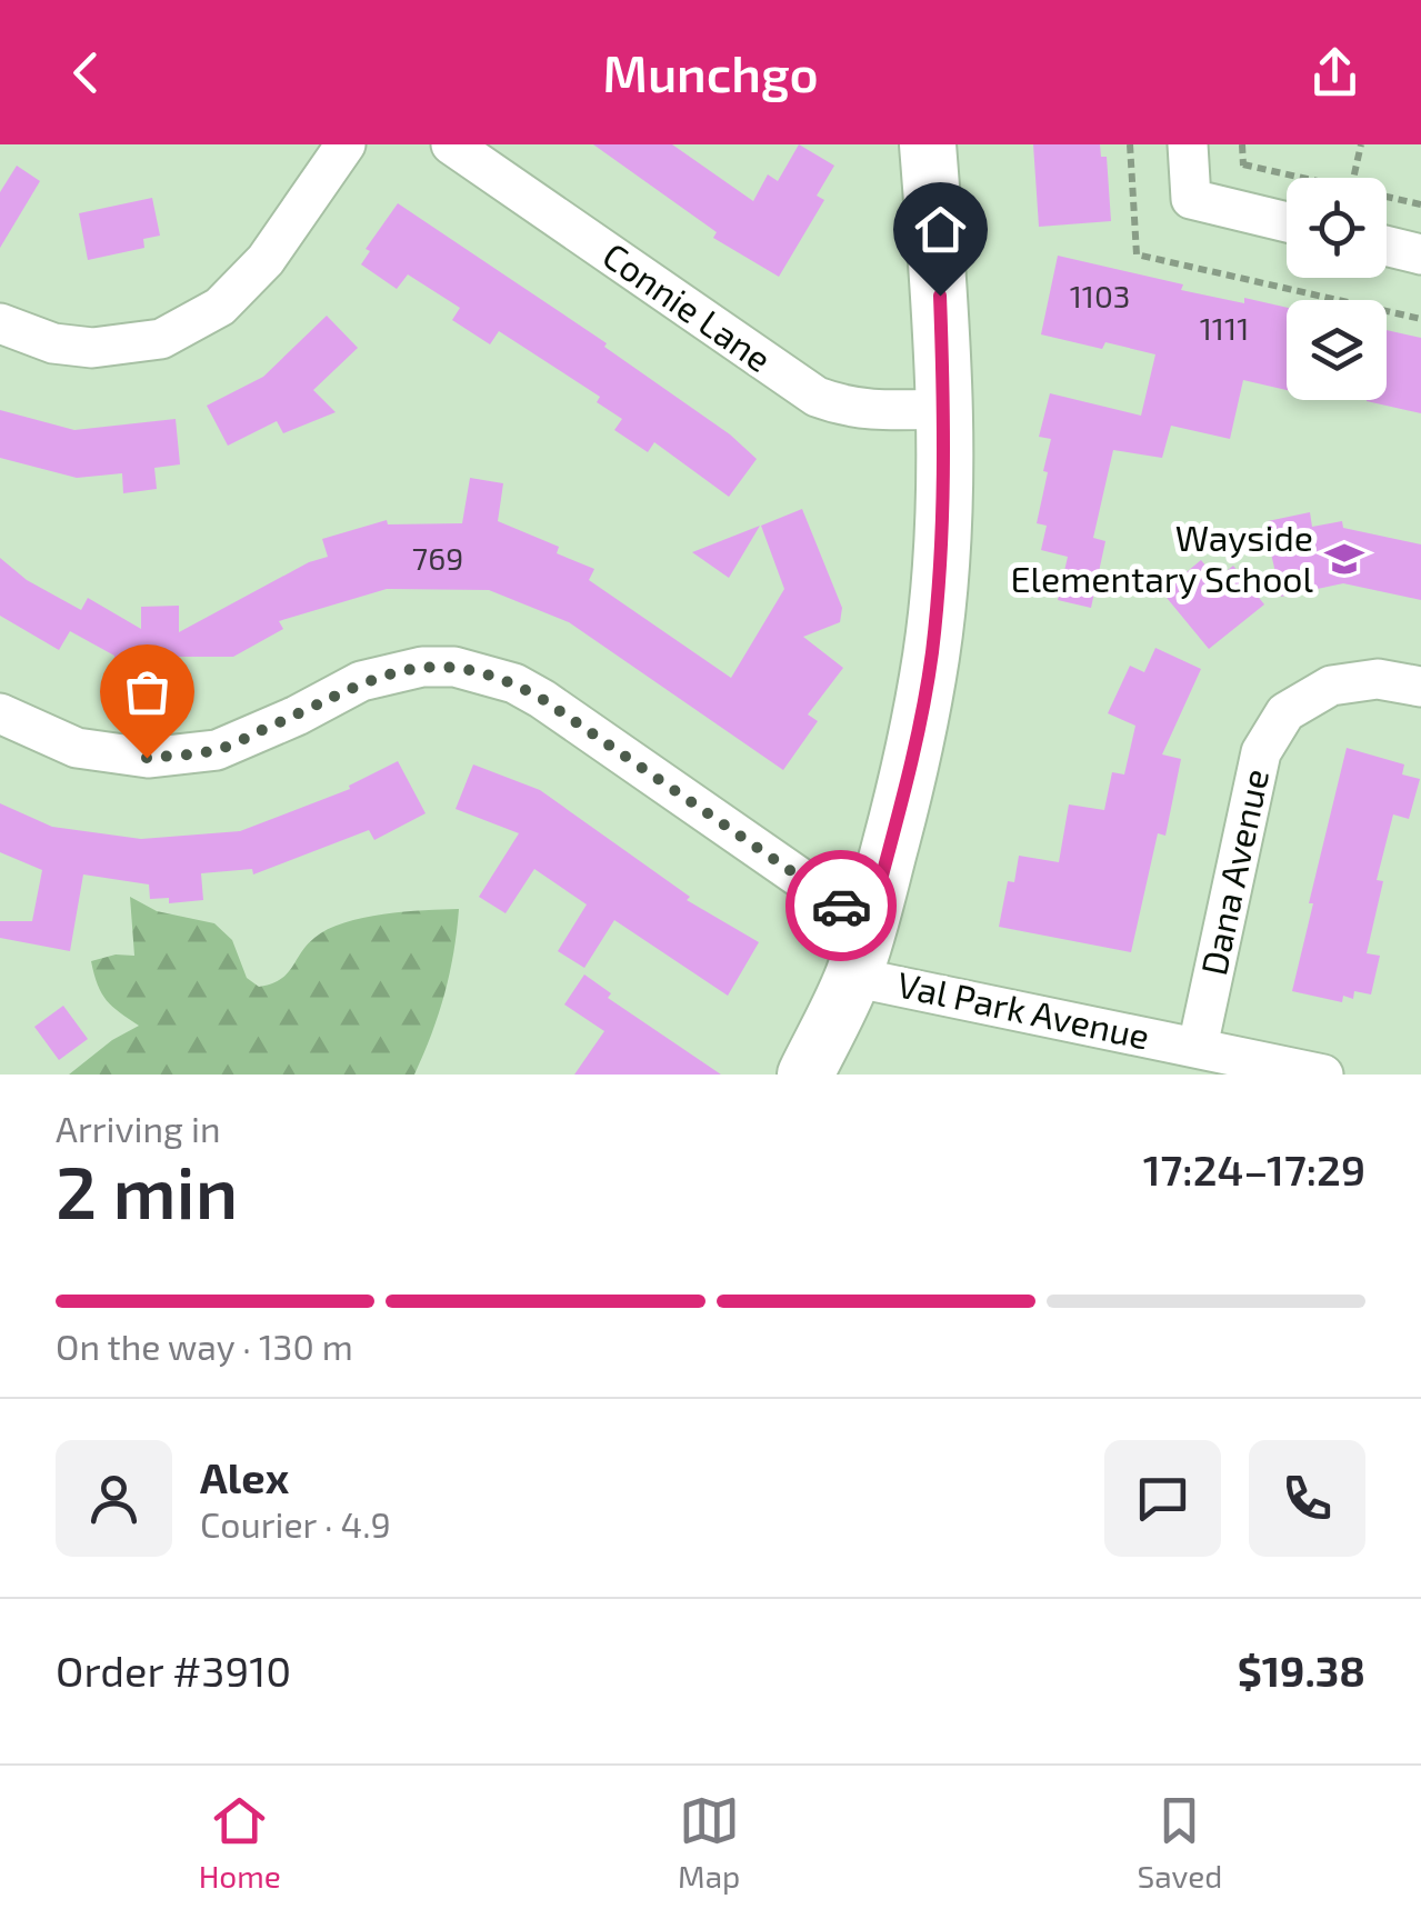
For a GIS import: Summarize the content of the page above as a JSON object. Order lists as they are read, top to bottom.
{
  "streets": {
    "street": ["Connie Lane", "Dana Avenue", "Val Park Avenue"]
  },
  "crossings": [
    ["Dana Avenue", "Val Park Avenue"]
  ],
  "places": {
    "school or university": ["Wayside Elementary School"]
  },
  "house_numbers": ["1103", "1111", "769"],
  "page": {
    "header": "Munchgo",
    "heading": ["2 min", "Arriving in", "17:24–17:29"],
    "panel": [
      "Alex",
      "Courier · 4.9",
      "Order #3910",
      "$19.38"
    ],
    "bar": "On the way · 130 m",
    "tabs": ["Home", "Map", "Saved"]
  }
}
